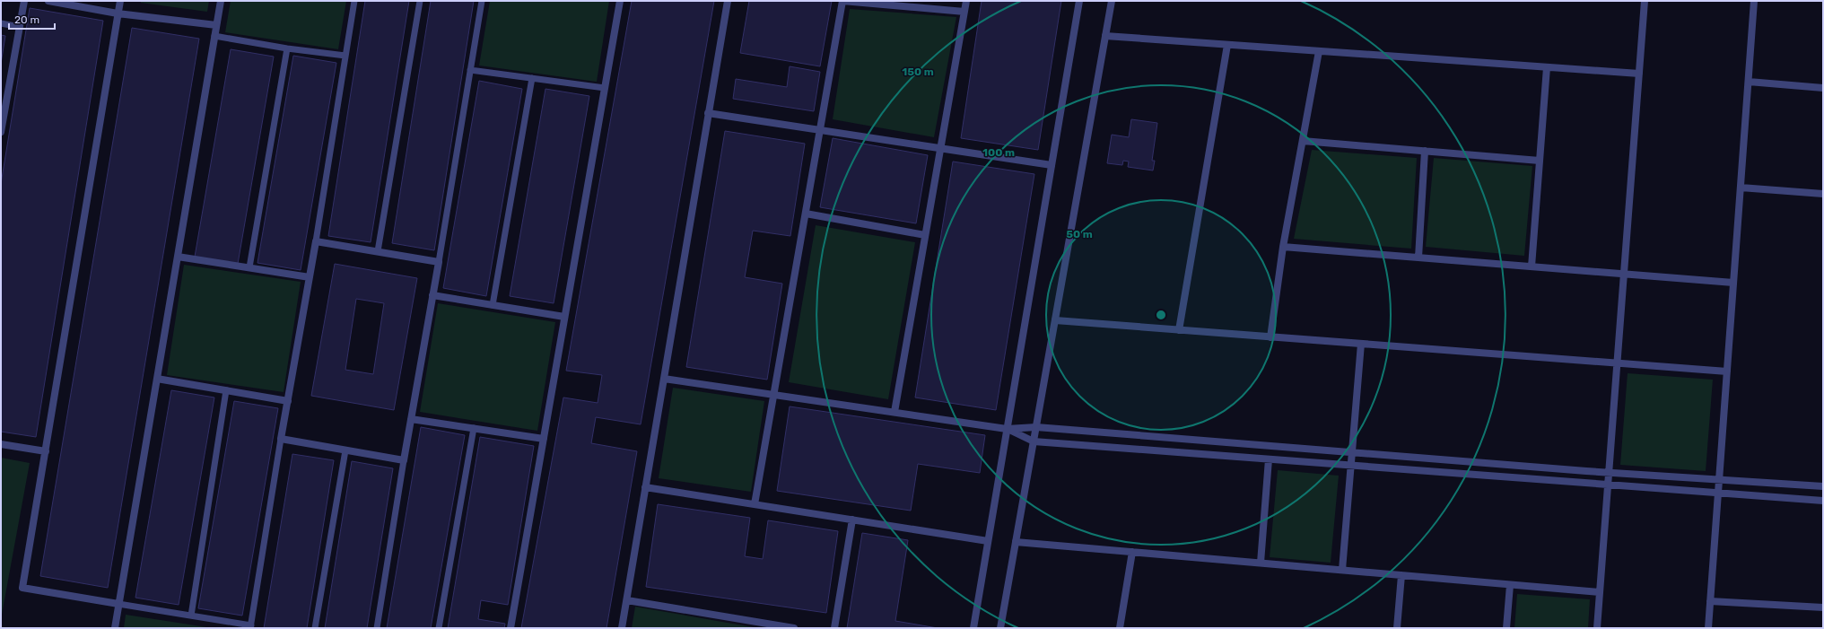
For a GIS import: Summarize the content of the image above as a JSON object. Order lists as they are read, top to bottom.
{
  "scale_bar": "20 m",
  "rings": ["150 m", "100 m", "50 m"]
}
